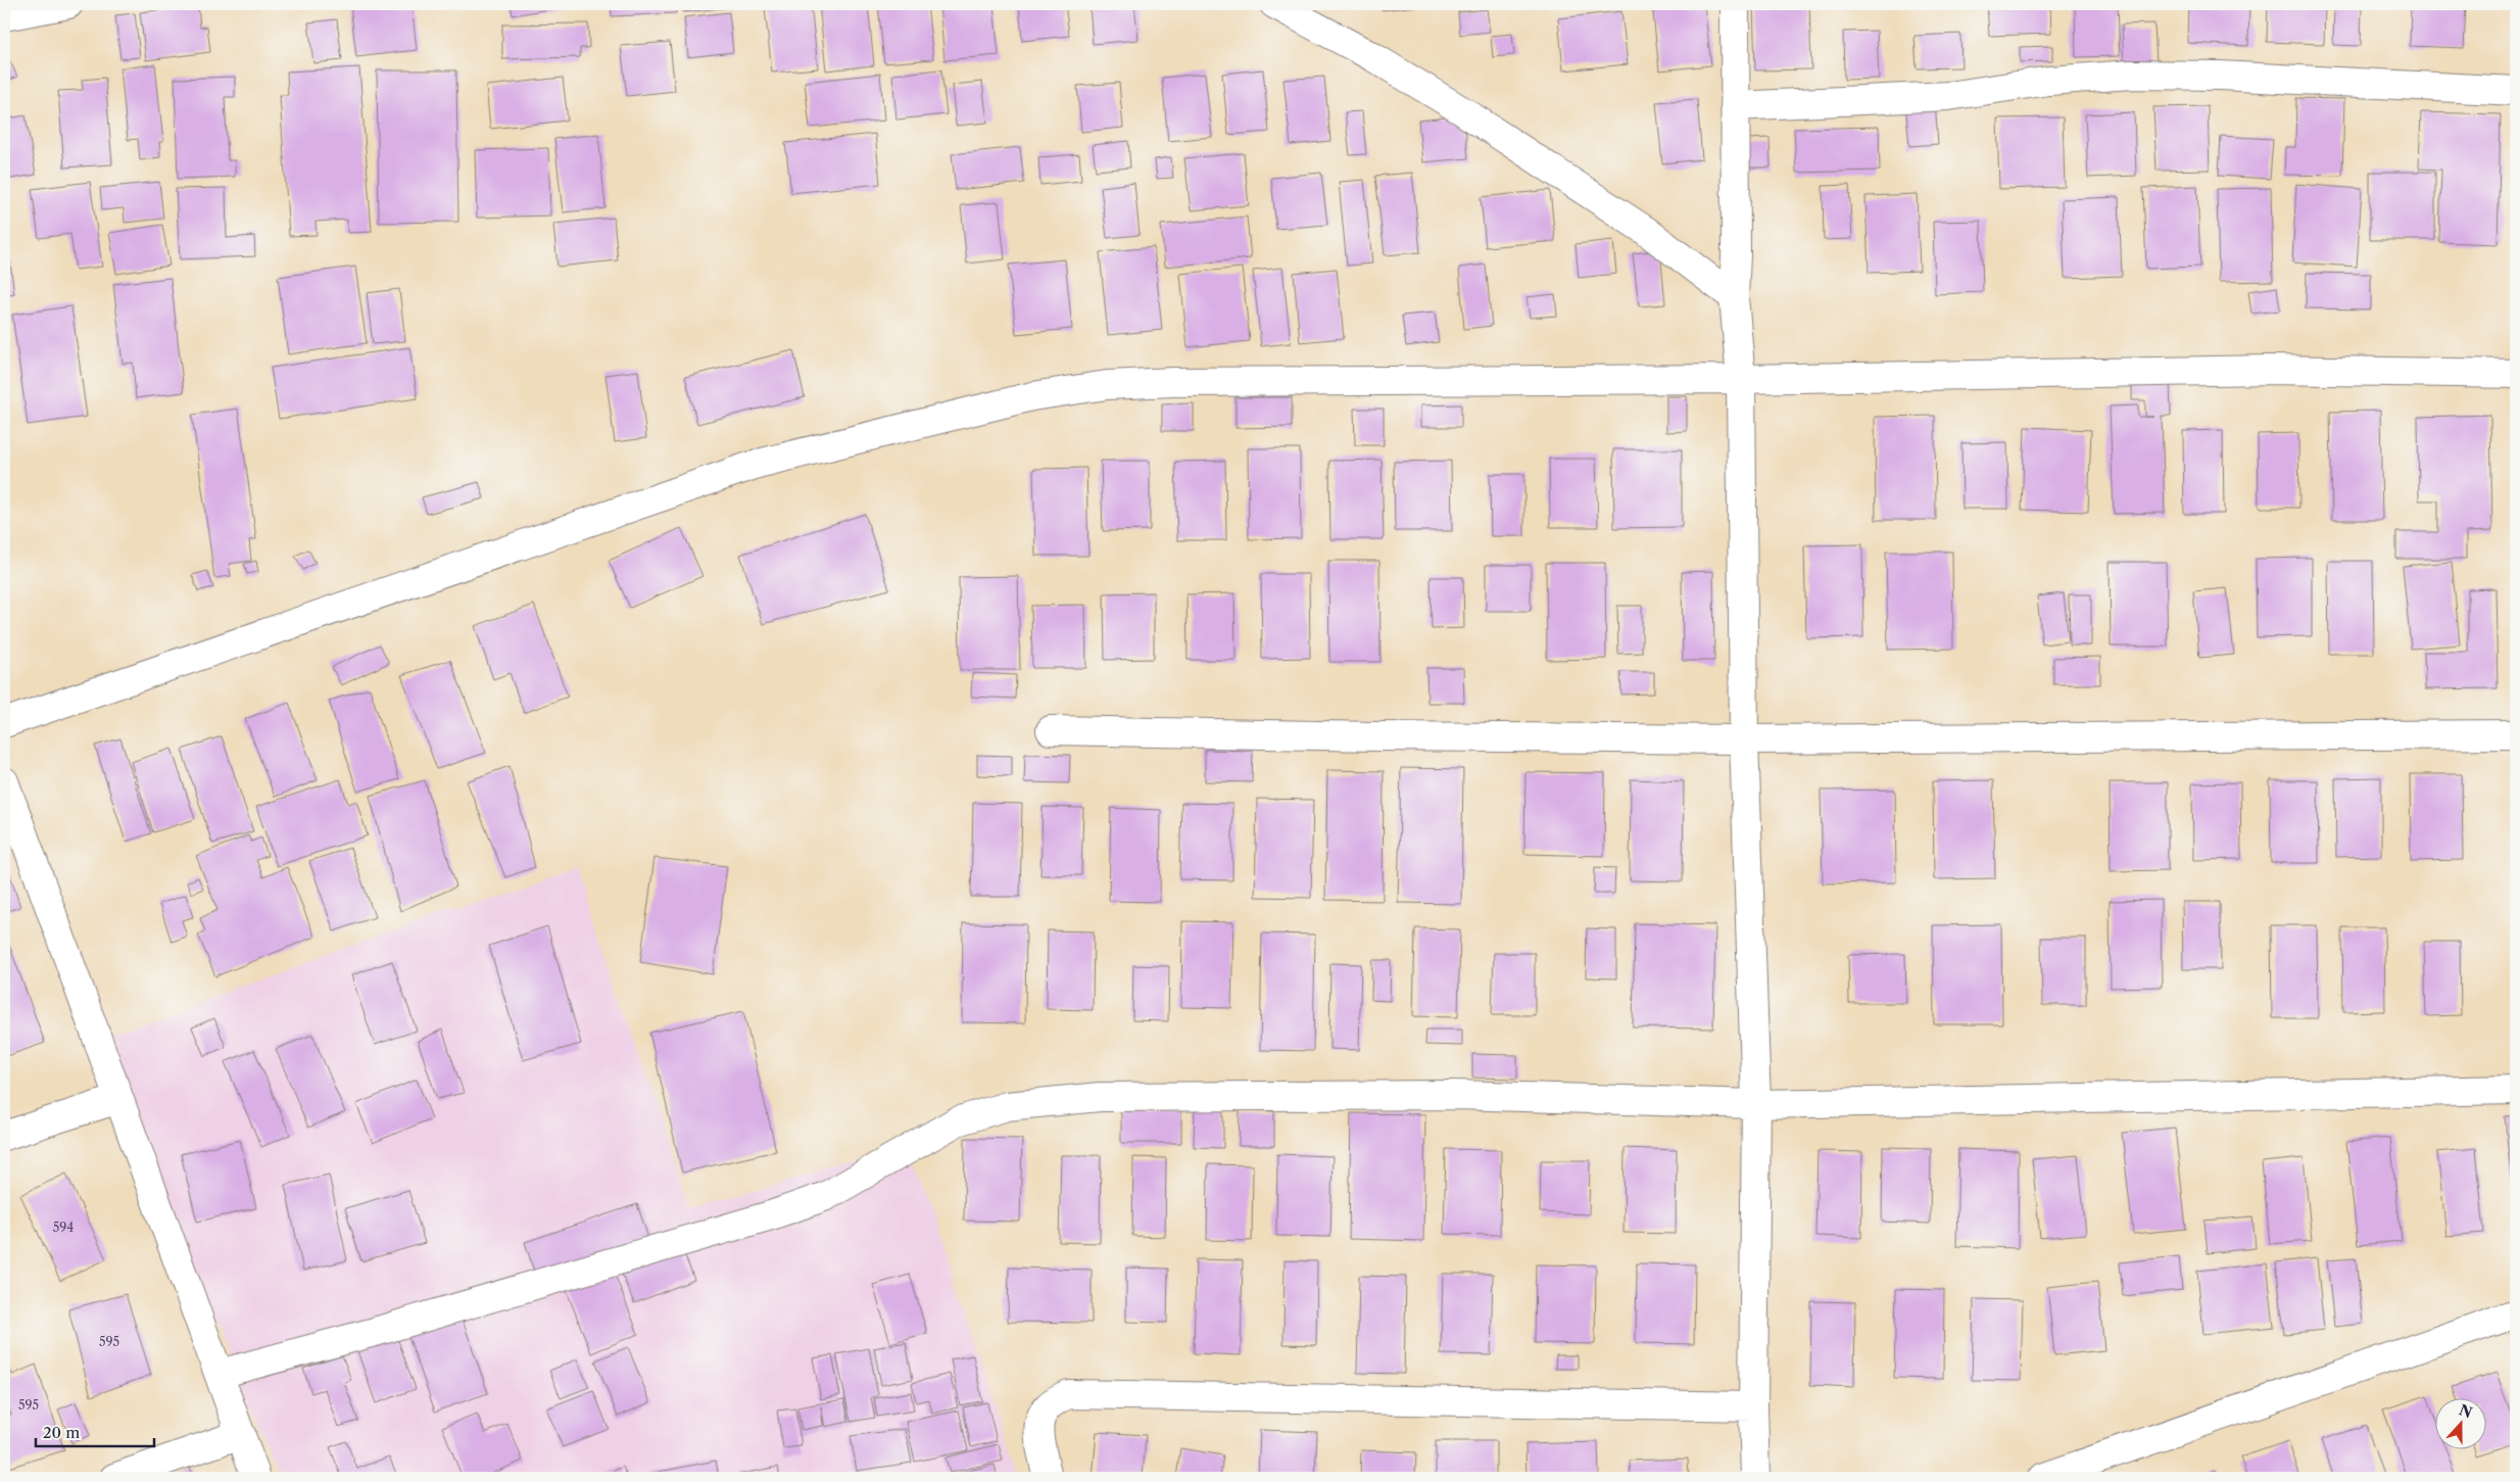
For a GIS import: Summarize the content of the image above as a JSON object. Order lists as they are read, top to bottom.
{
  "house_numbers": ["594", "595", "595"],
  "scale_bar": "20 m",
  "north": "top"
}
